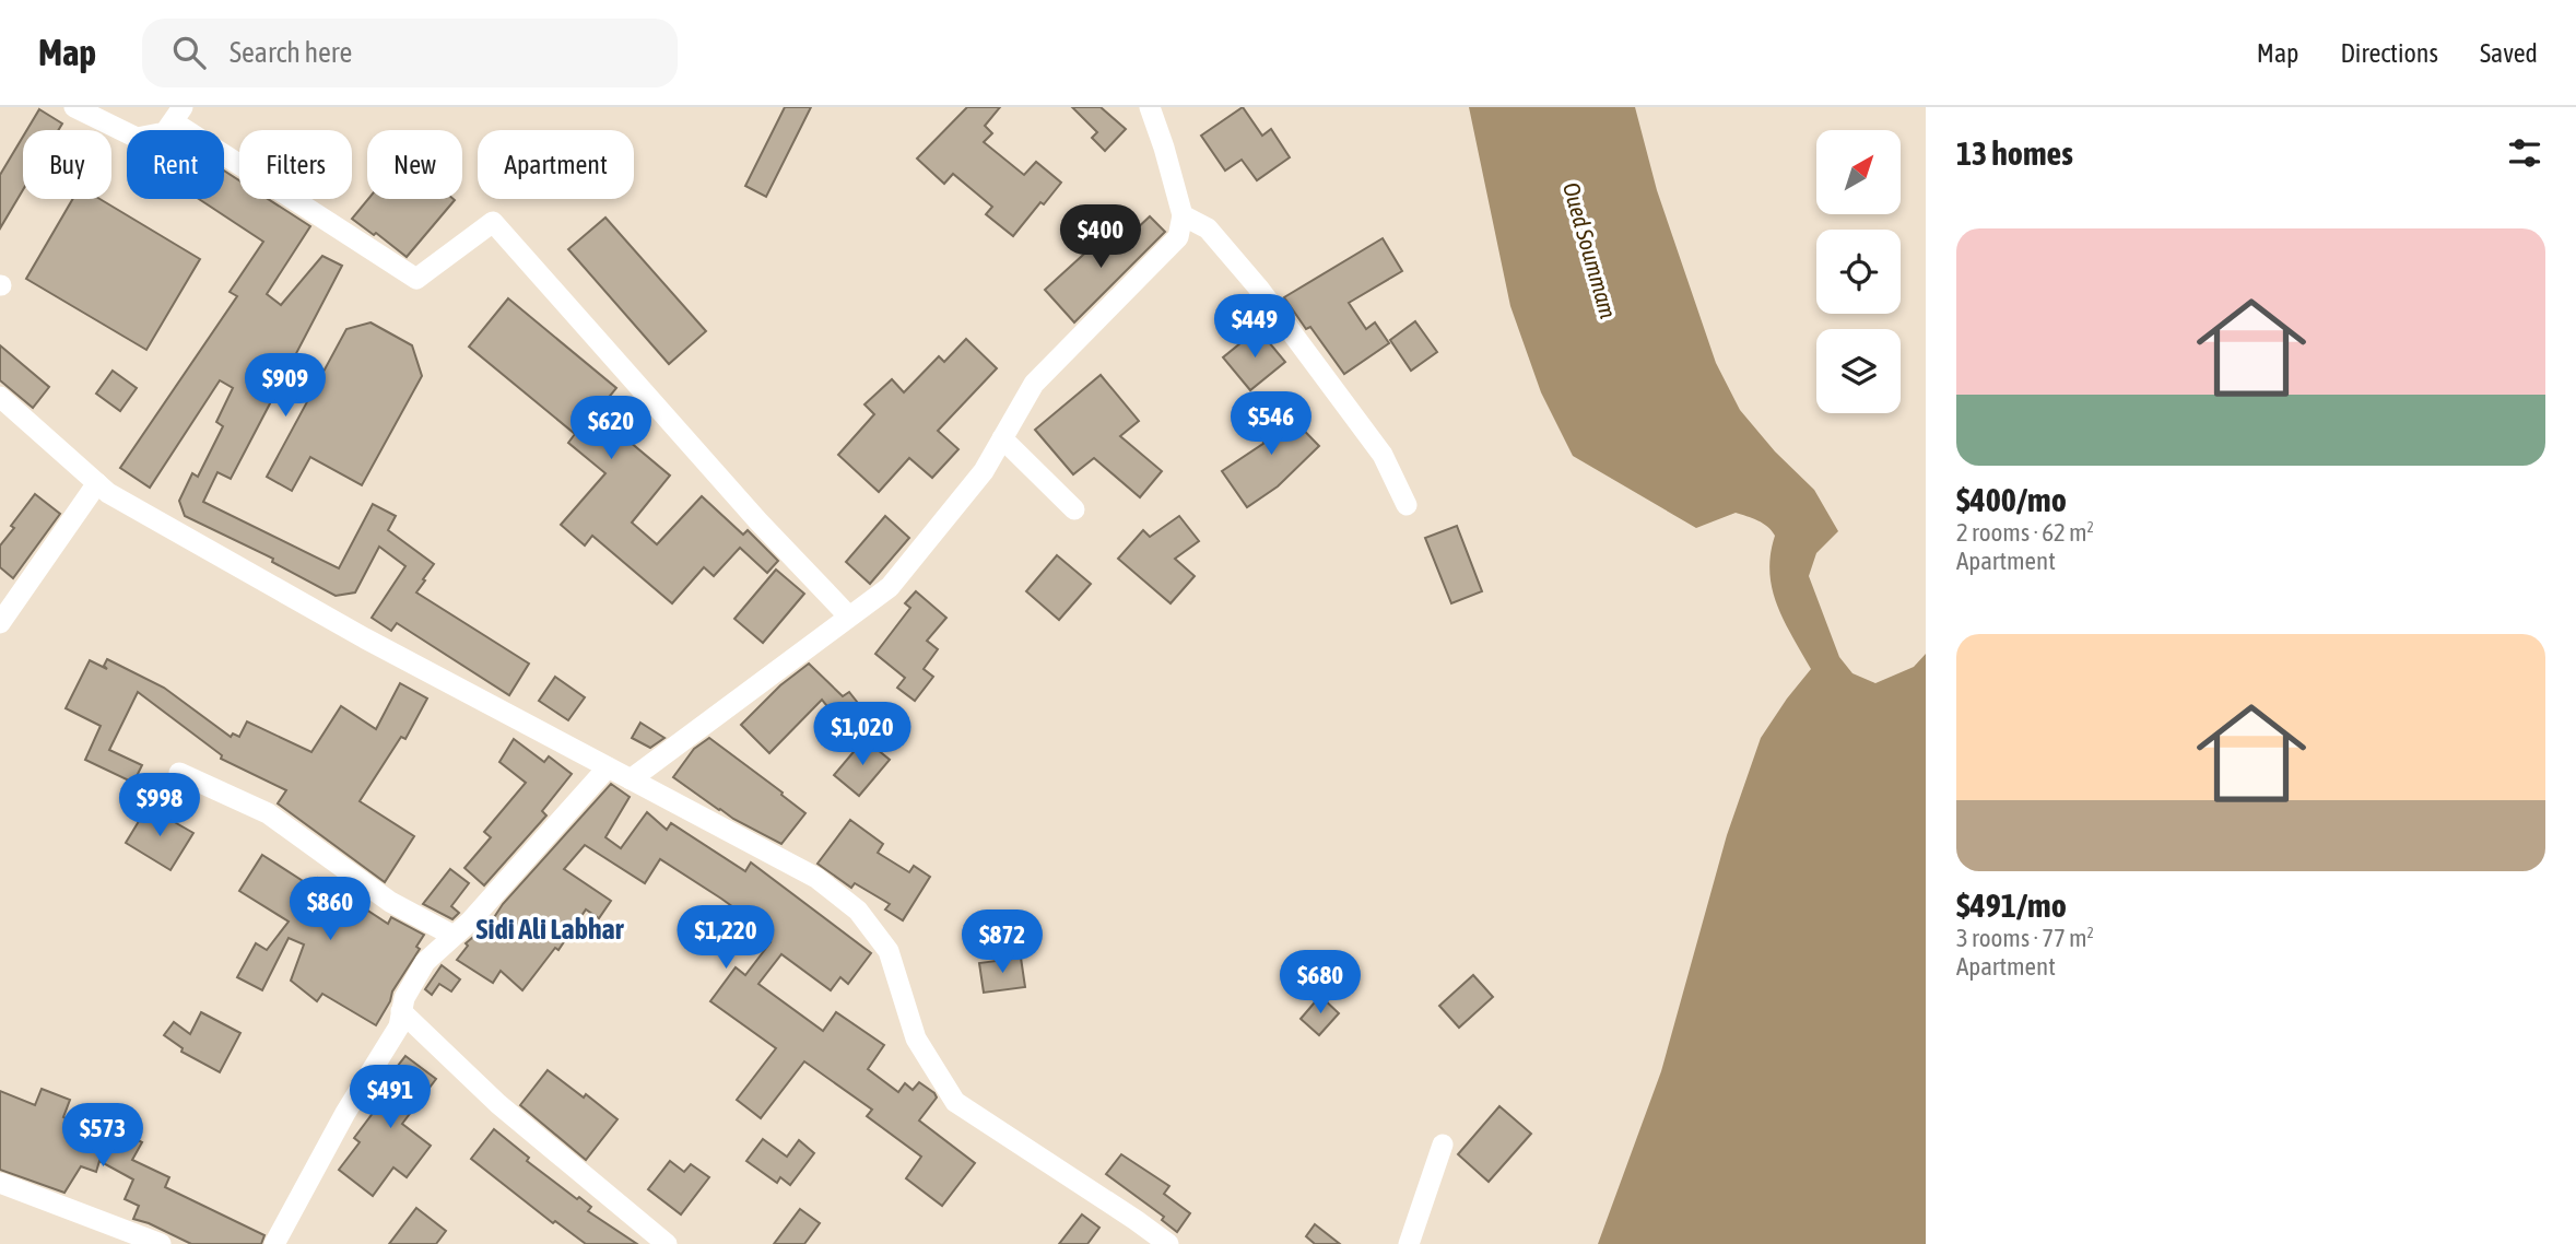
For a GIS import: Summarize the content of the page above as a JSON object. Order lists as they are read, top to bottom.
{
  "districts": ["Sidi Ali Labhar"],
  "water": ["Oued Soummam"],
  "north": "top right",
  "page": {
    "header": "Map",
    "search": "Search here",
    "nav": ["Map", "Directions", "Saved"],
    "heading": "13 homes",
    "chip": [
      "Buy",
      "Rent",
      "Filters",
      "New",
      "Apartment"
    ],
    "list": [
      {
        "name": "$400/mo",
        "note": "2 rooms · 62 m² · Apartment"
      },
      {
        "name": "$491/mo",
        "note": "3 rooms · 77 m² · Apartment"
      }
    ],
    "price": [
      "$400",
      "$449",
      "$909",
      "$546",
      "$620",
      "$1,020",
      "$998",
      "$860",
      "$1,220",
      "$872",
      "$680",
      "$491",
      "$573"
    ]
  }
}
